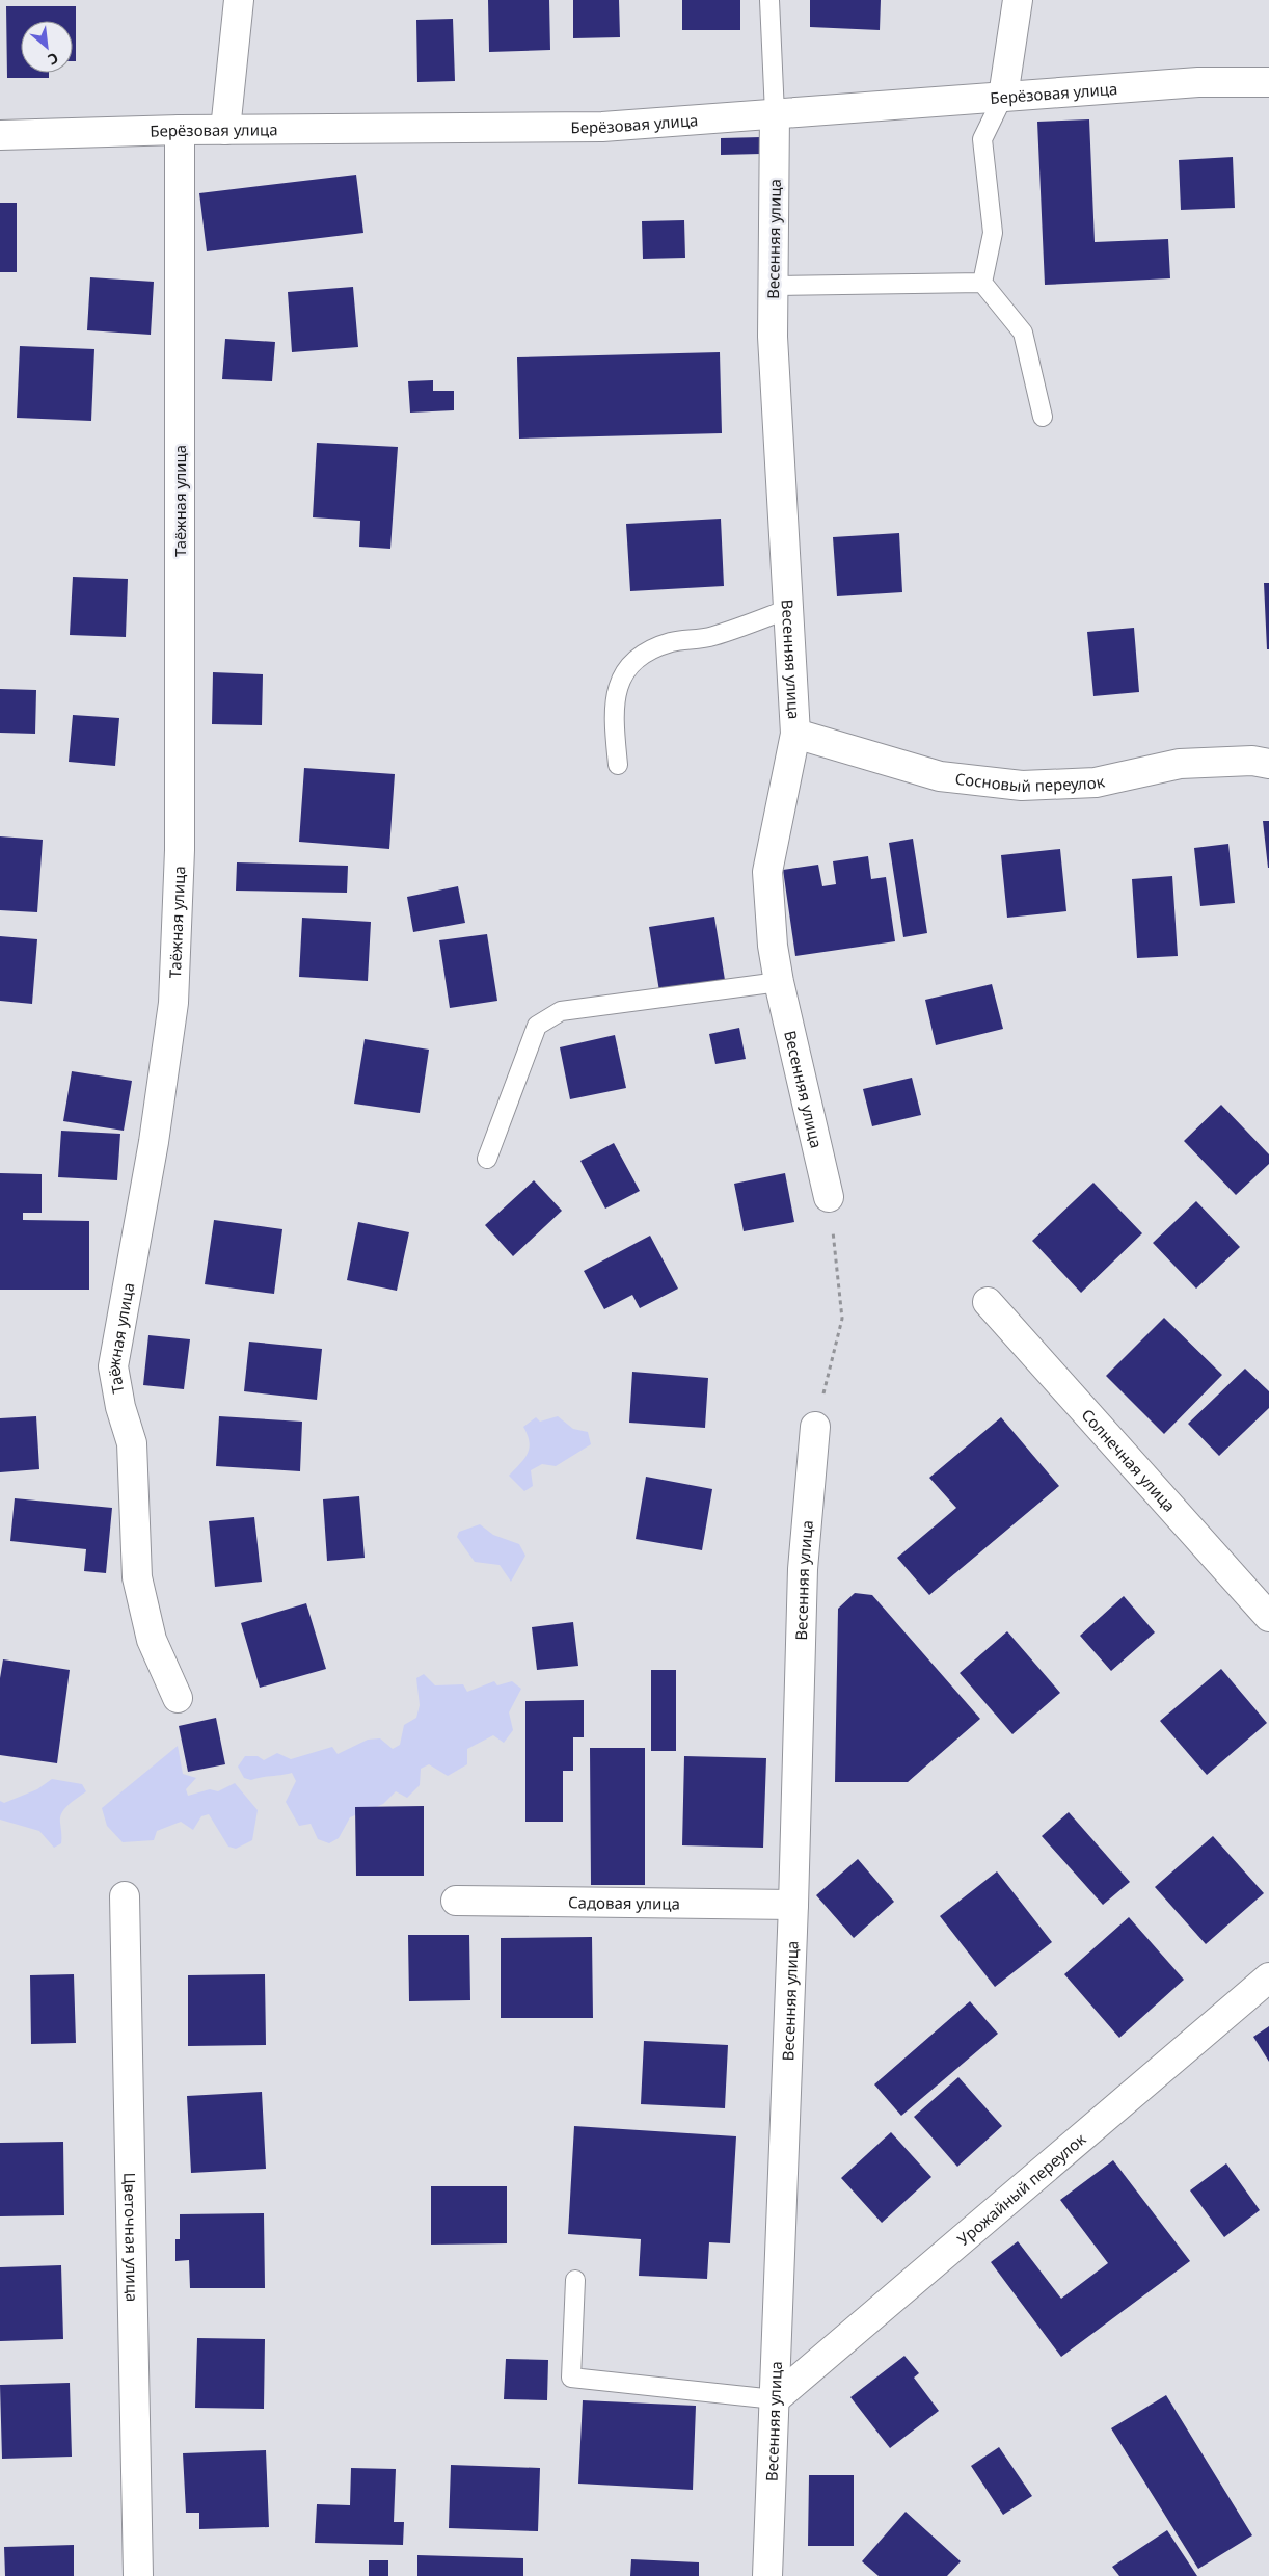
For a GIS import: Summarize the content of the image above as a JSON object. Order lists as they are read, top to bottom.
{
  "streets": {
    "street": [
      "Берёзовая улица",
      "Весенняя улица",
      "Таёжная улица",
      "Сосновый переулок",
      "Солнечная улица",
      "Садовая улица",
      "Урожайный переулок",
      "Цветочная улица"
    ]
  },
  "crossings": [
    ["Берёзовая улица", "Весенняя улица"],
    ["Берёзовая улица", "Таёжная улица"],
    ["Весенняя улица", "Сосновый переулок"],
    ["Весенняя улица", "Садовая улица"],
    ["Весенняя улица", "Урожайный переулок"]
  ],
  "north": "bottom right"
}
